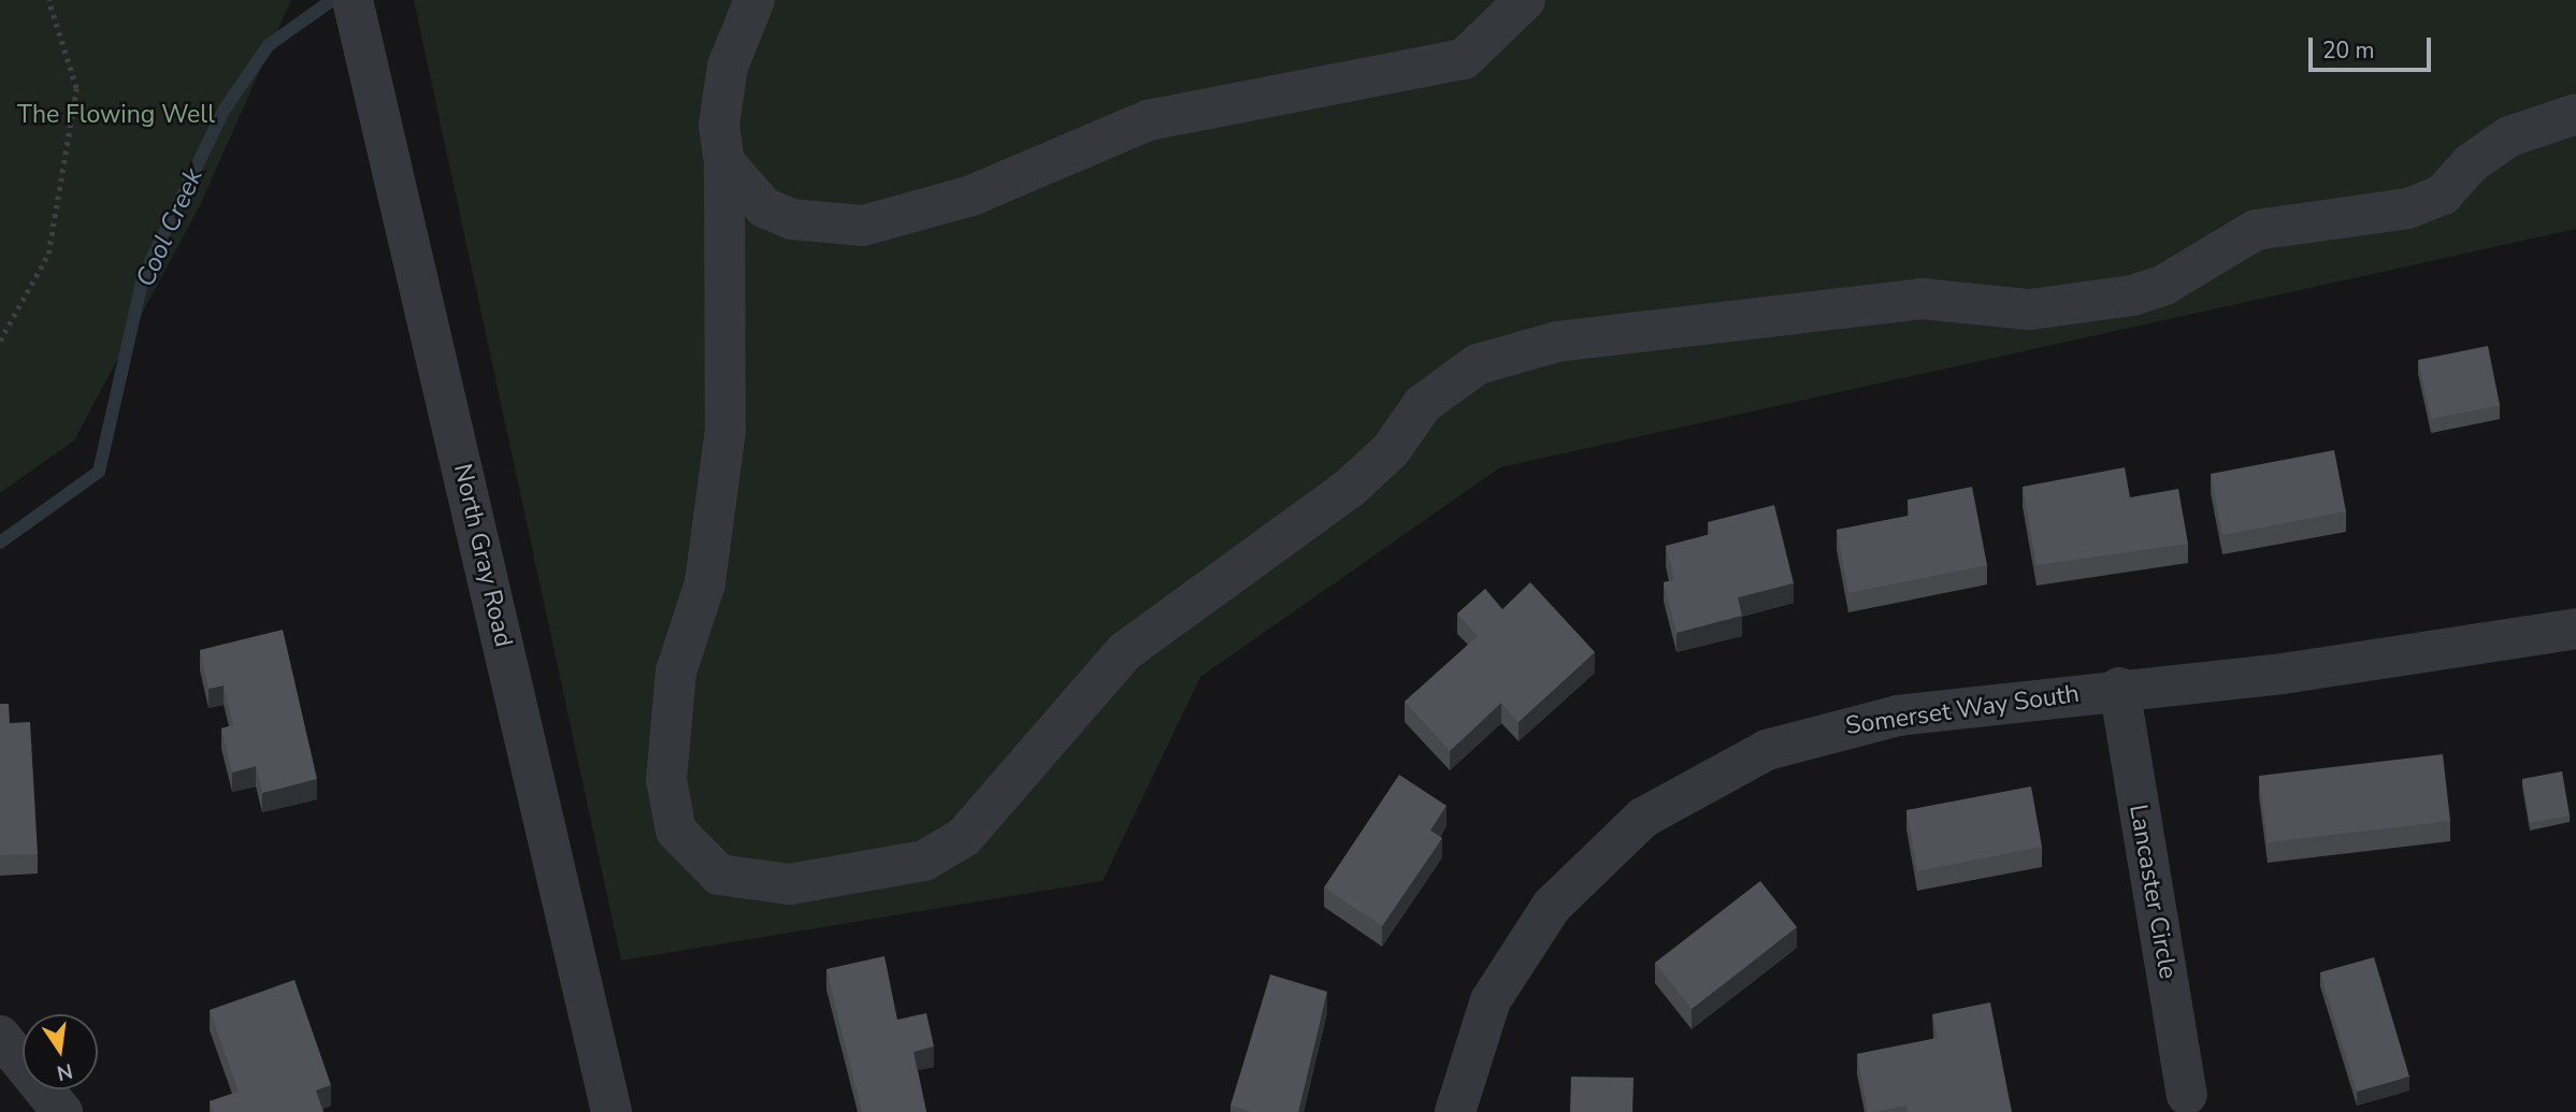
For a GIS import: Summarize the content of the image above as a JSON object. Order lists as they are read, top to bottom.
{
  "streets": {
    "street": ["North Gray Road", "Somerset Way South", "Lancaster Circle"]
  },
  "crossings": [
    ["Somerset Way South", "Lancaster Circle"]
  ],
  "water": ["Cool Creek"],
  "parks": ["The Flowing Well"],
  "scale_bar": "20 m",
  "north": "bottom"
}
